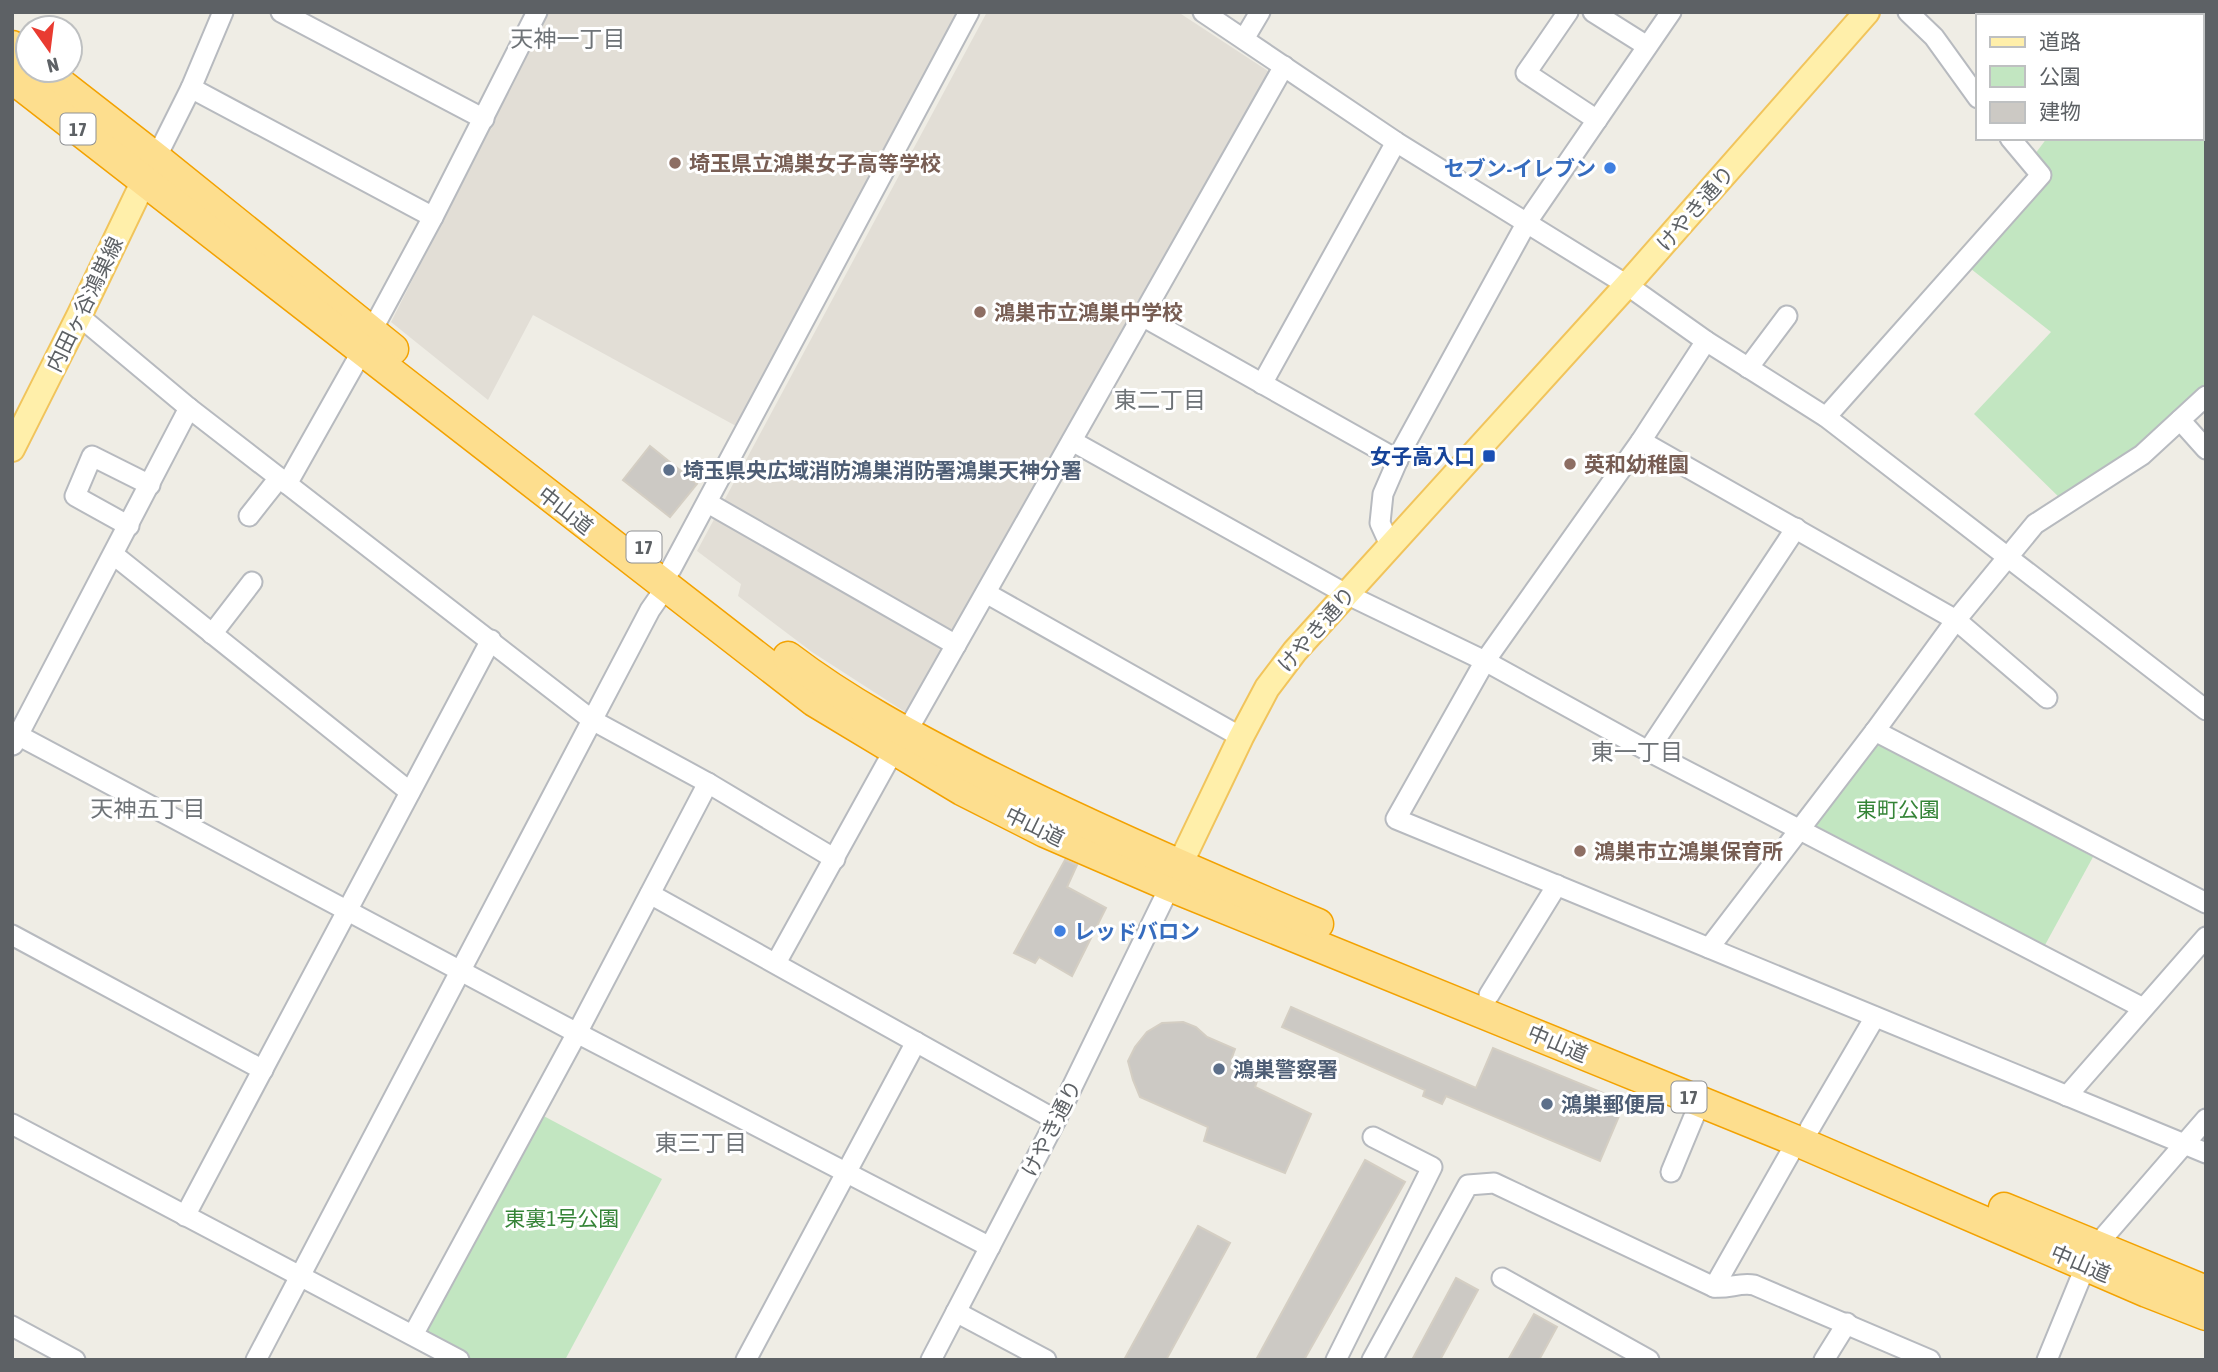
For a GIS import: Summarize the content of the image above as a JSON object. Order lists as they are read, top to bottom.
{
  "streets": {
    "highway": ["17", "中山道"],
    "main road": ["けやき通り", "内田ヶ谷鴻巣線"]
  },
  "crossings": [
    ["けやき通り", "中山道"],
    ["内田ヶ谷鴻巣線", "中山道"]
  ],
  "districts": [
    "天神一丁目",
    "東二丁目",
    "東一丁目",
    "天神五丁目",
    "東三丁目"
  ],
  "parks": ["東町公園", "東裏1号公園"],
  "places": {
    "other": [
      "埼玉県立鴻巣女子高等学校",
      "セブン-イレブン",
      "鴻巣市立鴻巣中学校",
      "英和幼稚園",
      "埼玉県央広域消防鴻巣消防署鴻巣天神分署",
      "鴻巣市立鴻巣保育所",
      "レッドバロン",
      "鴻巣警察署",
      "鴻巣郵便局"
    ],
    "transit": ["女子高入口"]
  },
  "legend": ["道路", "公園", "建物"],
  "north": "bottom"
}
